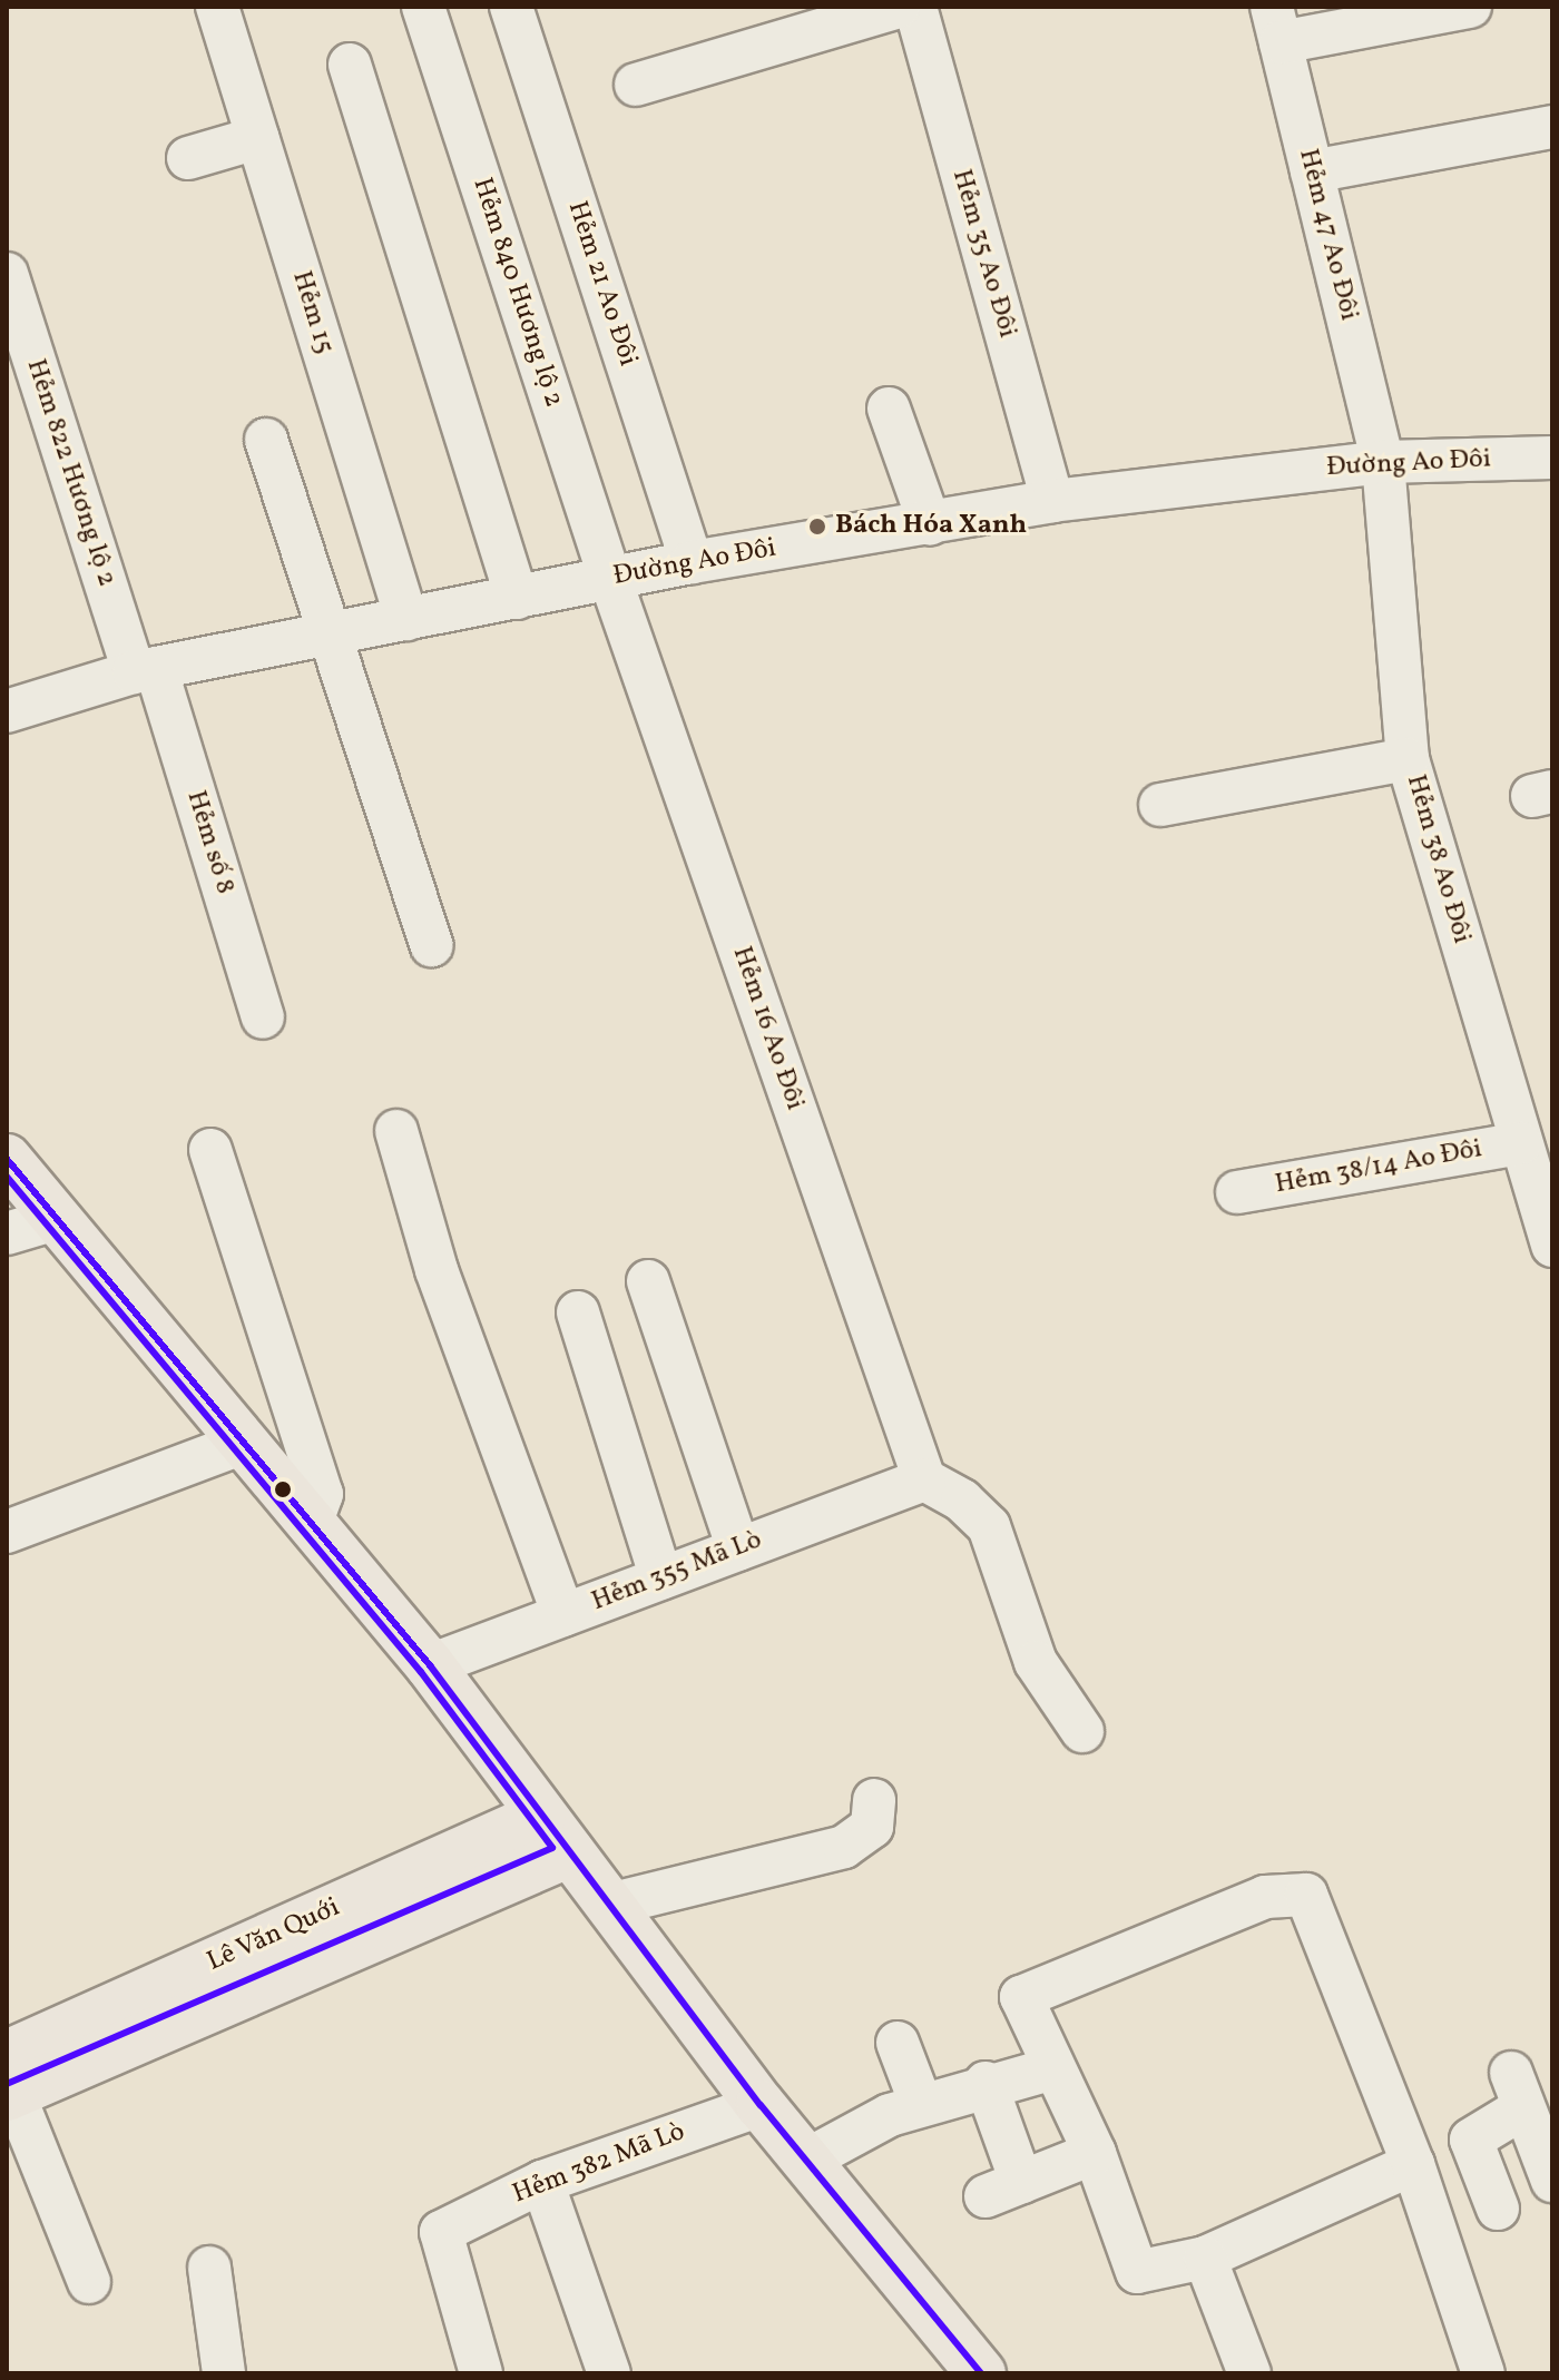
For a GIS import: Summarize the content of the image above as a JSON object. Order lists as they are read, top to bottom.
{
  "streets": {
    "main road": ["Lê Văn Quới"],
    "street": [
      "Hẻm 47 Ao Đôi",
      "Hẻm 35 Ao Đôi",
      "Hẻm 21 Ao Đôi",
      "Hẻm 840 Hương lộ 2",
      "Hẻm 15",
      "Đường Ao Đôi",
      "Hẻm 822 Hương lộ 2",
      "Hẻm số 8",
      "Hẻm 38 Ao Đôi",
      "Hẻm 16 Ao Đôi",
      "Hẻm 38/14 Ao Đôi",
      "Hẻm 355 Mã Lò",
      "Hẻm 382 Mã Lò"
    ]
  },
  "crossings": [
    ["Hẻm 47 Ao Đôi", "Đường Ao Đôi"],
    ["Hẻm 47 Ao Đôi", "Hẻm 38 Ao Đôi"],
    ["Hẻm 35 Ao Đôi", "Đường Ao Đôi"],
    ["Hẻm 21 Ao Đôi", "Đường Ao Đôi"],
    ["Hẻm 840 Hương lộ 2", "Đường Ao Đôi"],
    ["Hẻm 840 Hương lộ 2", "Hẻm 16 Ao Đôi"],
    ["Hẻm 15", "Đường Ao Đôi"],
    ["Đường Ao Đôi", "Hẻm 822 Hương lộ 2"],
    ["Đường Ao Đôi", "Hẻm số 8"],
    ["Đường Ao Đôi", "Hẻm 38 Ao Đôi"],
    ["Đường Ao Đôi", "Hẻm 16 Ao Đôi"],
    ["Hẻm 822 Hương lộ 2", "Hẻm số 8"],
    ["Hẻm 38 Ao Đôi", "Hẻm 38/14 Ao Đôi"],
    ["Hẻm 16 Ao Đôi", "Hẻm 355 Mã Lò"]
  ],
  "places": ["Bách Hóa Xanh"],
  "lines": ["transit line 16"]
}
